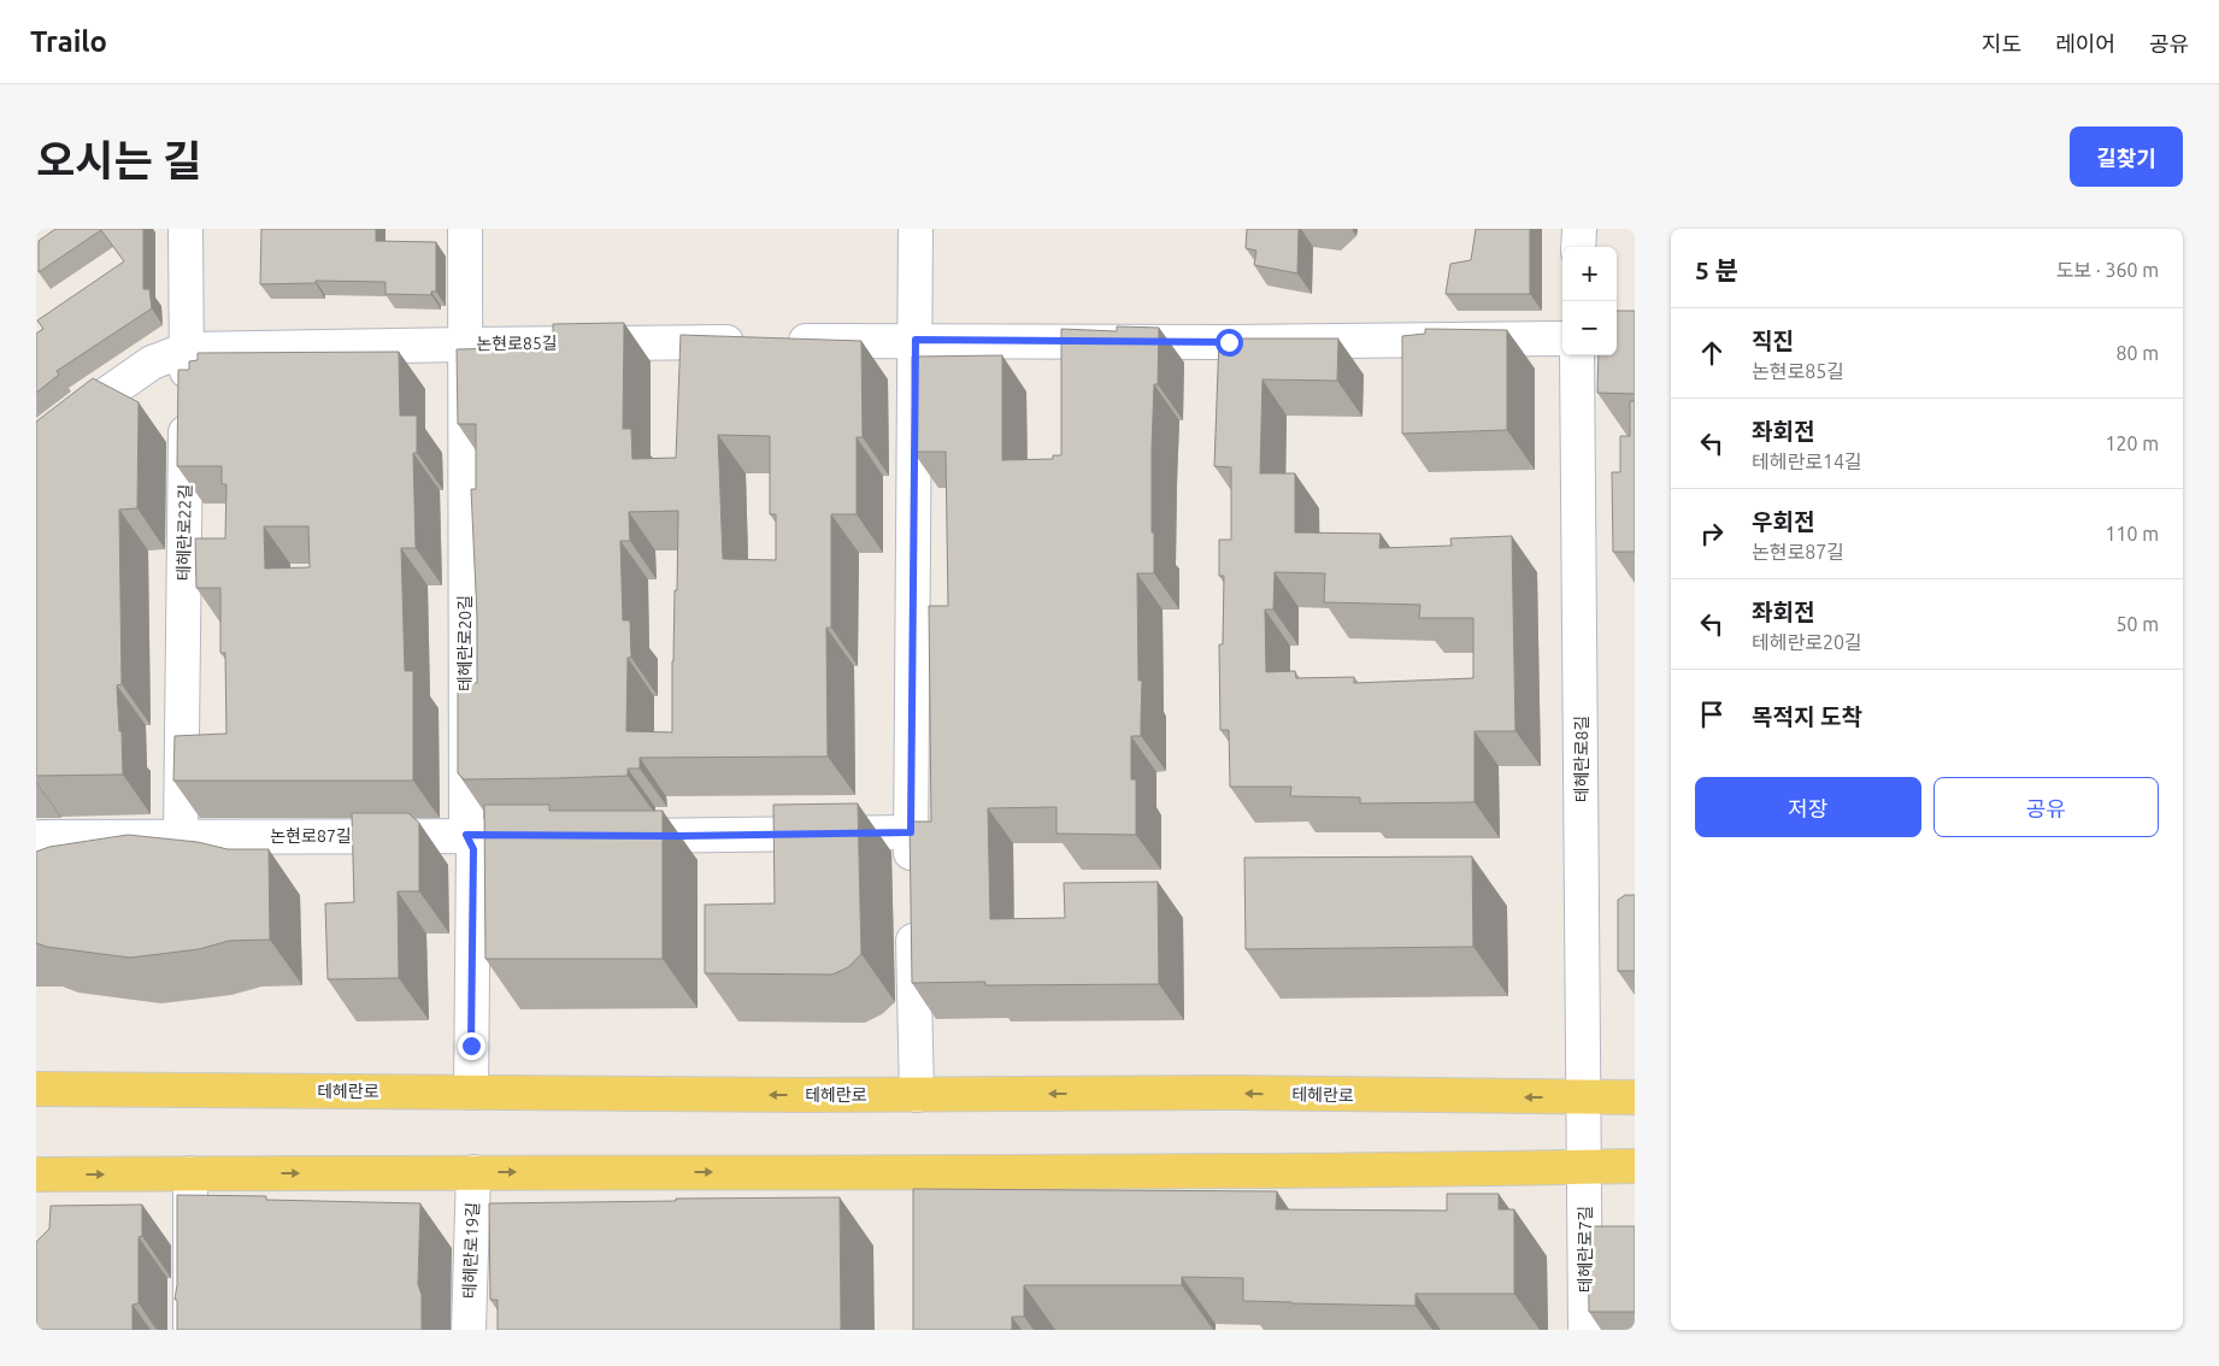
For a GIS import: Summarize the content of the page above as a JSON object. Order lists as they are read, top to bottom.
{
  "streets": {
    "main road": ["테헤란로"],
    "street": [
      "논현로85길",
      "테헤란로22길",
      "테헤란로20길",
      "테헤란로8길",
      "논현로87길",
      "테헤란로7길",
      "테헤란로19길"
    ]
  },
  "crossings": [
    ["논현로85길", "테헤란로22길"],
    ["논현로85길", "테헤란로20길"],
    ["테헤란로22길", "논현로87길"],
    ["테헤란로20길", "논현로87길"],
    ["테헤란로20길", "테헤란로"],
    ["테헤란로8길", "테헤란로"],
    ["테헤란로8길", "테헤란로7길"]
  ],
  "page": {
    "header": "Trailo",
    "nav": ["지도", "레이어", "공유"],
    "title": "오시는 길",
    "buttons": [
      "길찾기",
      ["저장", "공유"]
    ],
    "heading": ["5 분", "도보 · 360 m"],
    "map_buttons": ["+", "−"],
    "list": [
      ["직진", "논현로85길", "80 m"],
      ["좌회전", "테헤란로14길", "120 m"],
      ["우회전", "논현로87길", "110 m"],
      ["좌회전", "테헤란로20길", "50 m"],
      "목적지 도착"
    ]
  }
}
